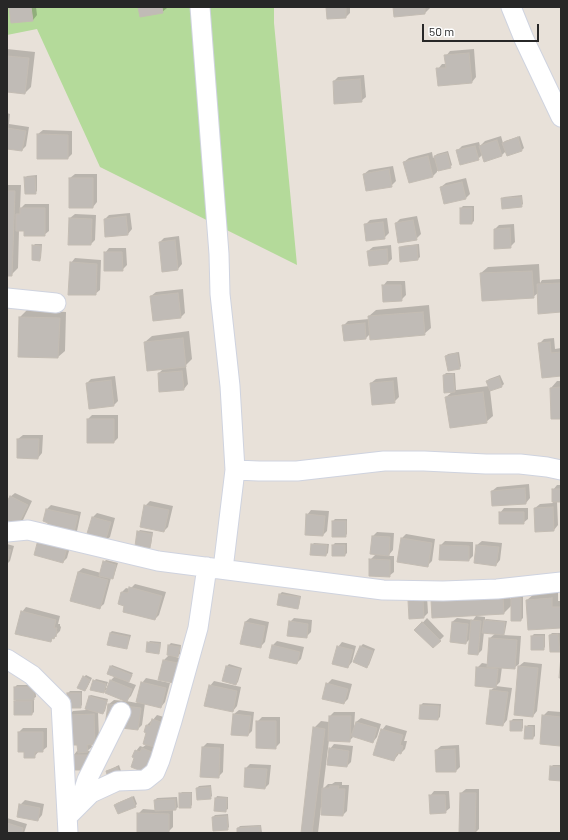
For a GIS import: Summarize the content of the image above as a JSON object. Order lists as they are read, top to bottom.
{
  "scale_bar": "50 m"
}
